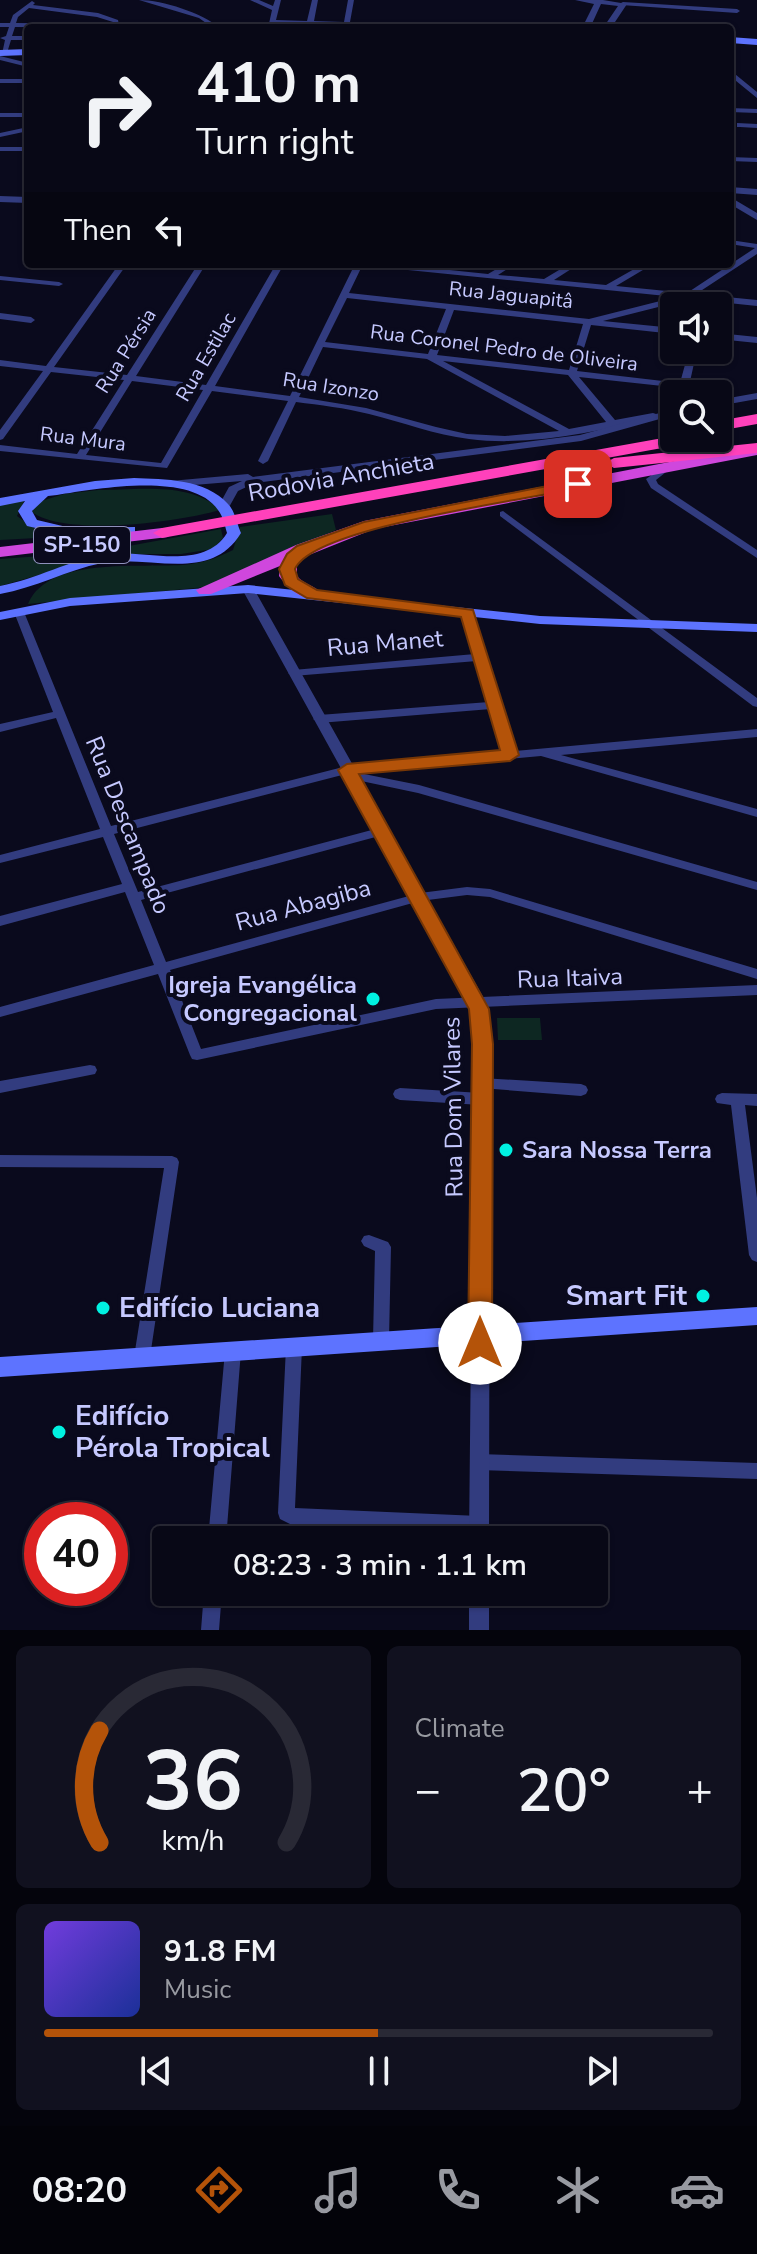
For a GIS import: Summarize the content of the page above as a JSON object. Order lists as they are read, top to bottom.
{
  "streets": {
    "highway": ["Rodovia Anchieta", "SP-150"],
    "street": [
      "Rua Jaguapitâ",
      "Rua Coronel Pedro de Oliveira",
      "Rua Pérsia",
      "Rua Estilac",
      "Rua Izonzo",
      "Rua Mura",
      "Rua Manet",
      "Rua Descampado",
      "Rua Abagiba",
      "Rua Itaiva",
      "Rua Dom Vilares"
    ]
  },
  "crossings": [
    ["Rua Pérsia", "Rua Izonzo"],
    ["Rua Pérsia", "Rua Mura"],
    ["Rua Estilac", "Rua Izonzo"],
    ["Rua Estilac", "Rua Mura"],
    ["Rua Manet", "Rua Dom Vilares"],
    ["Rua Descampado", "Rua Abagiba"],
    ["Rua Descampado", "Rua Itaiva"],
    ["Rua Abagiba", "Rua Dom Vilares"],
    ["Rua Itaiva", "Rua Dom Vilares"]
  ],
  "places": [
    "Igreja Evangélica Congregacional",
    "Sara Nossa Terra",
    "Smart Fit",
    "Edifício Luciana",
    "Edifício Pérola Tropical"
  ],
  "page": {
    "turn": ["410 m", "Turn right"],
    "then": "Then",
    "limit": "40",
    "trip": "08:23 · 3 min · 1.1 km",
    "tile": "Climate",
    "heat": ["−", "20°", "+"],
    "song": ["91.8 FM", "Music"],
    "tabs": "08:20",
    "gauge": ["36", "km/h"]
  }
}
